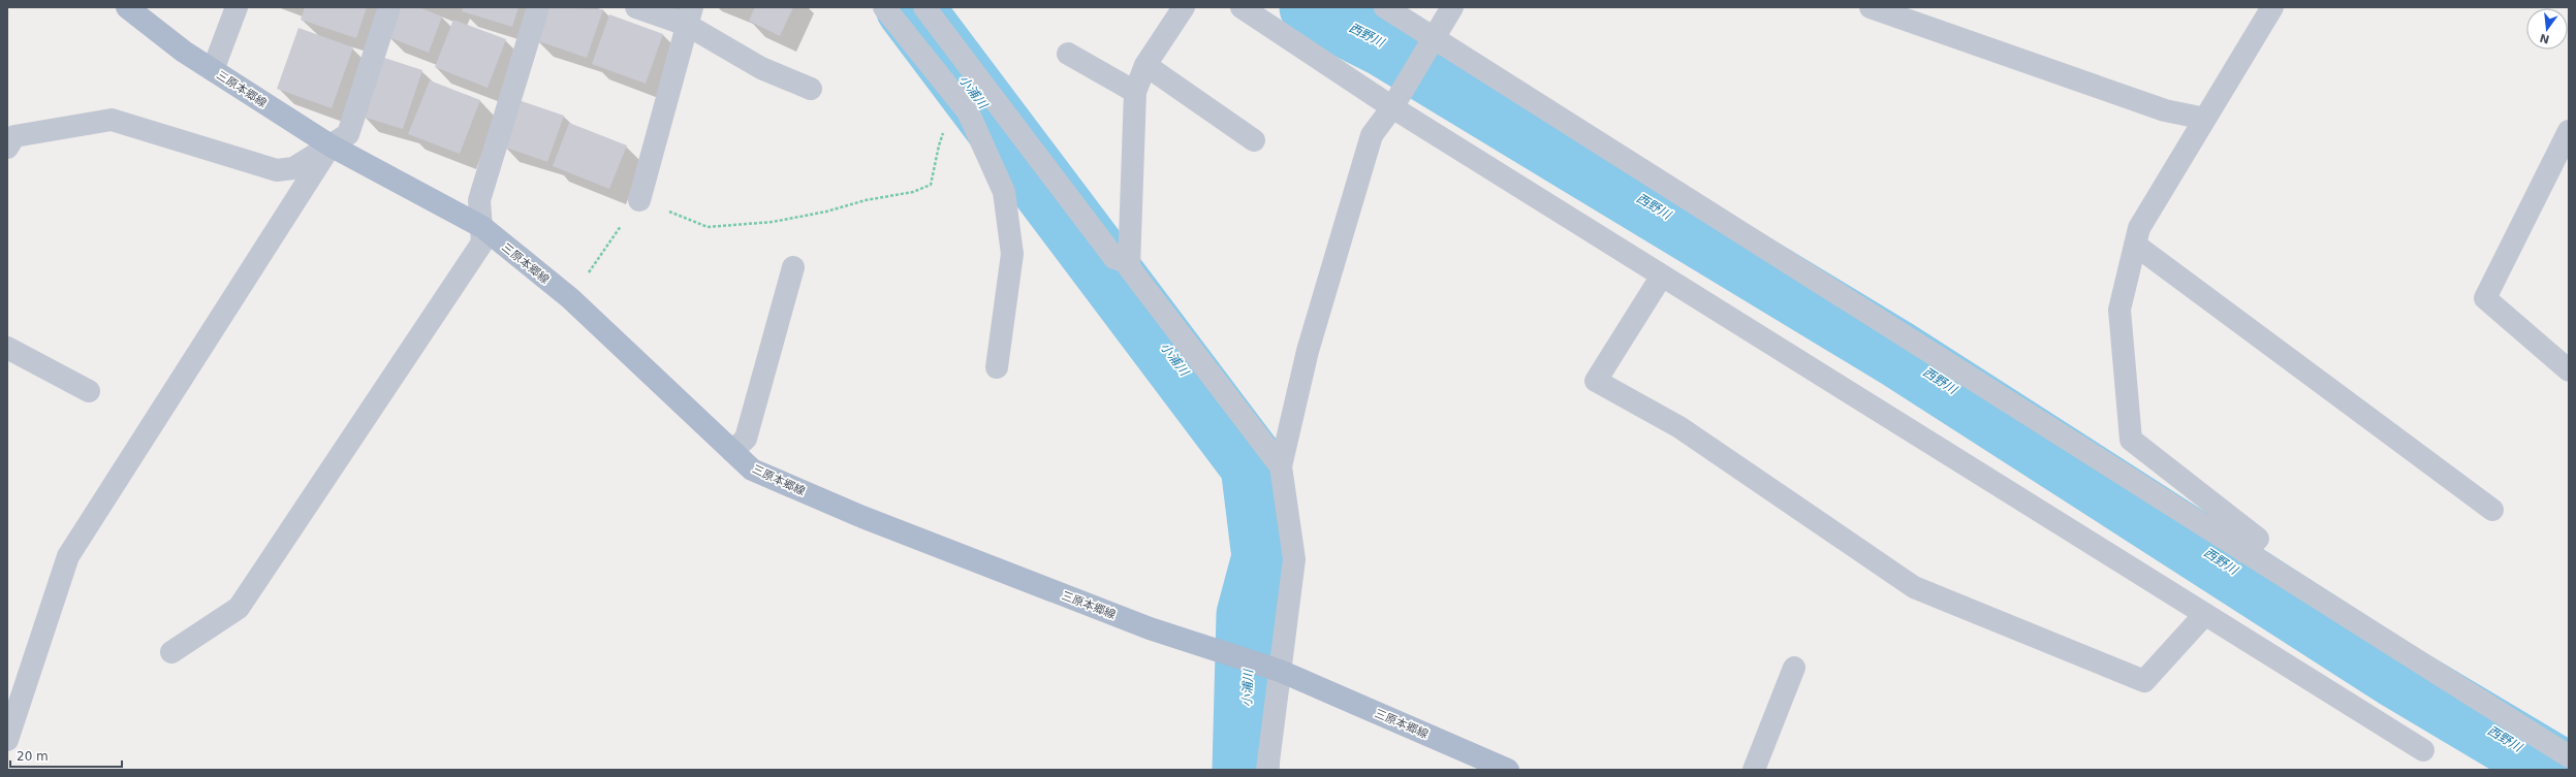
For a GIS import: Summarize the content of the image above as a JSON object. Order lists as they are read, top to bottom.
{
  "streets": {
    "main road": ["三原本郷線"]
  },
  "water": ["西野川", "小浦川"],
  "scale_bar": "20 m",
  "north": "bottom"
}
